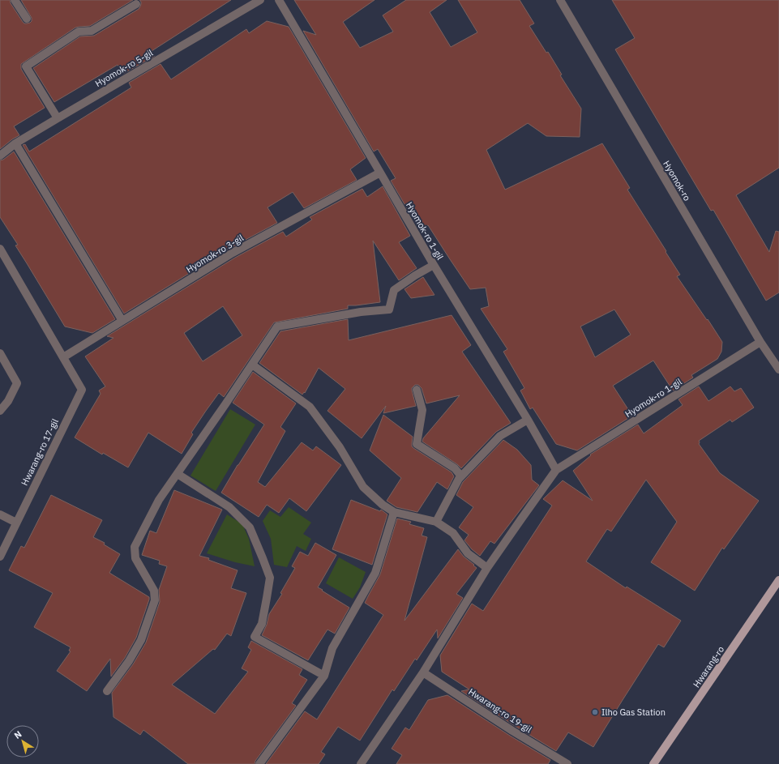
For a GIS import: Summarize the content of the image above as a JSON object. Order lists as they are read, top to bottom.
{
  "streets": {
    "main road": ["Hwarang-ro"],
    "street": [
      "Hyomok-ro 5-gil",
      "Hyomok-ro",
      "Hyomok-ro 1-gil",
      "Hyomok-ro 3-gil",
      "Hwarang-ro 17-gil",
      "Hwarang-ro 19-gil"
    ]
  },
  "crossings": [
    ["Hyomok-ro", "Hyomok-ro 1-gil"],
    ["Hyomok-ro 1-gil", "Hyomok-ro 3-gil"],
    ["Hyomok-ro 3-gil", "Hwarang-ro 17-gil"]
  ],
  "places": ["Ilho Gas Station"],
  "north": "top left"
}
